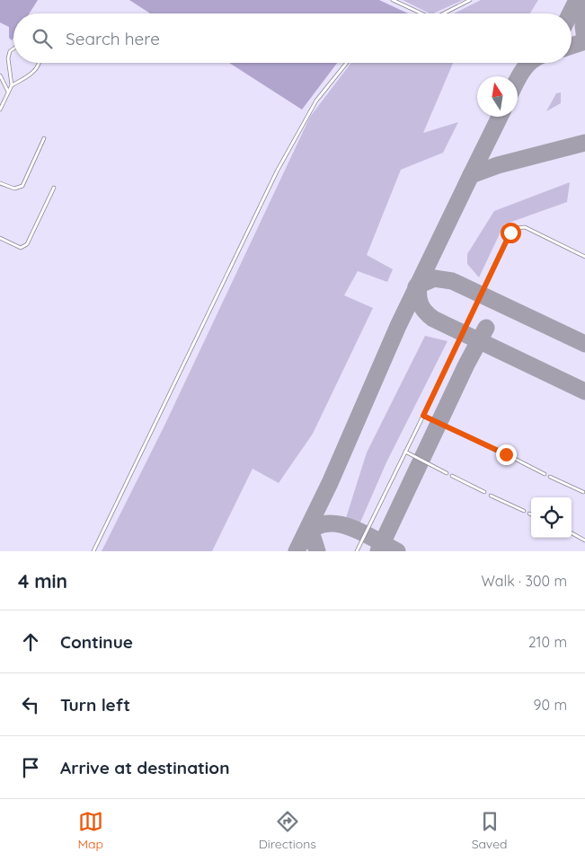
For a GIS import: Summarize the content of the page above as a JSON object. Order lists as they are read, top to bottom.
{
  "north": "top",
  "page": {
    "search": "Search here",
    "heading": ["4 min", "Walk · 300 m"],
    "list": [
      ["Continue", "210 m"],
      ["Turn left", "90 m"],
      "Arrive at destination"
    ],
    "nav": ["Map", "Directions", "Saved"]
  }
}
